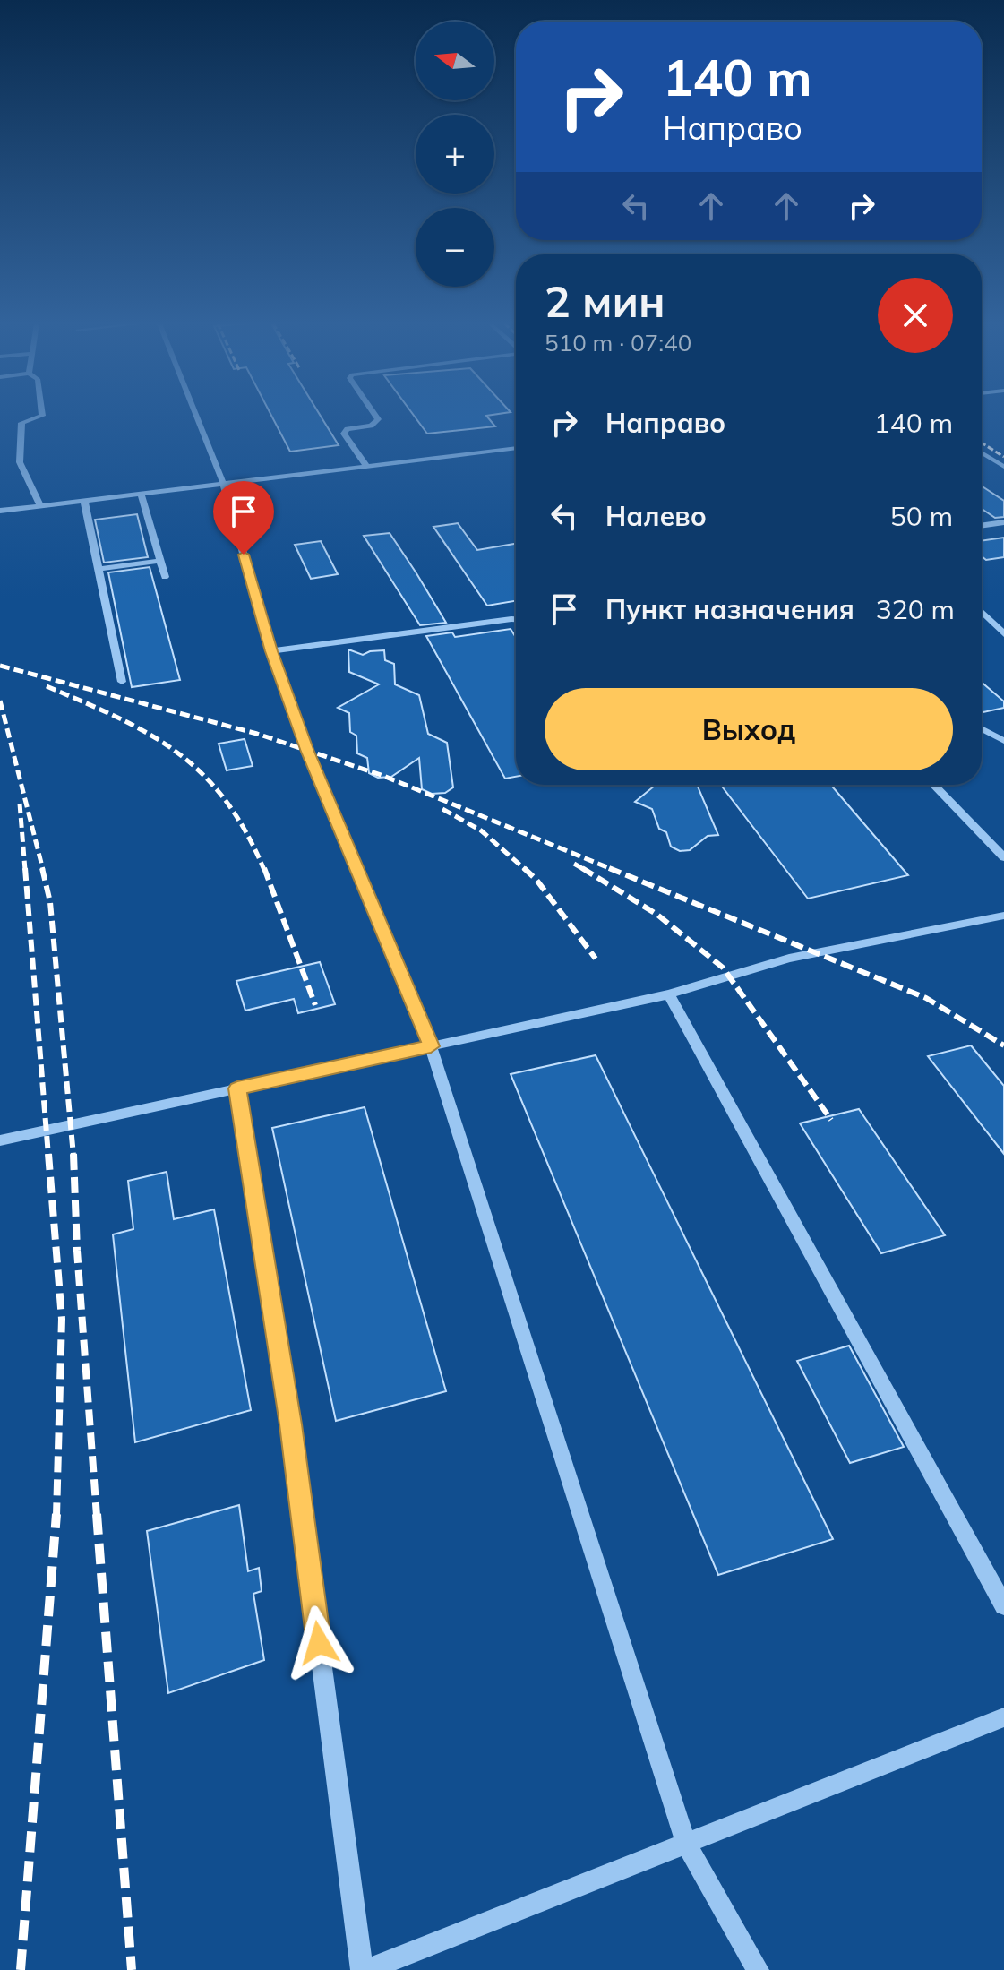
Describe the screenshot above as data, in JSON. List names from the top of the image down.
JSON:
{
  "north": "left",
  "page": {
    "map_buttons": ["+", "−"],
    "turn": ["140 m", "Направо"],
    "heading": ["2 мин", "510 m · 07:40"],
    "list": [
      {
        "name": "Направо",
        "value": "140 m"
      },
      {
        "name": "Налево",
        "value": "50 m"
      },
      {
        "name": "Пункт назначения",
        "value": "320 m"
      }
    ],
    "buttons": "Выход"
  }
}
